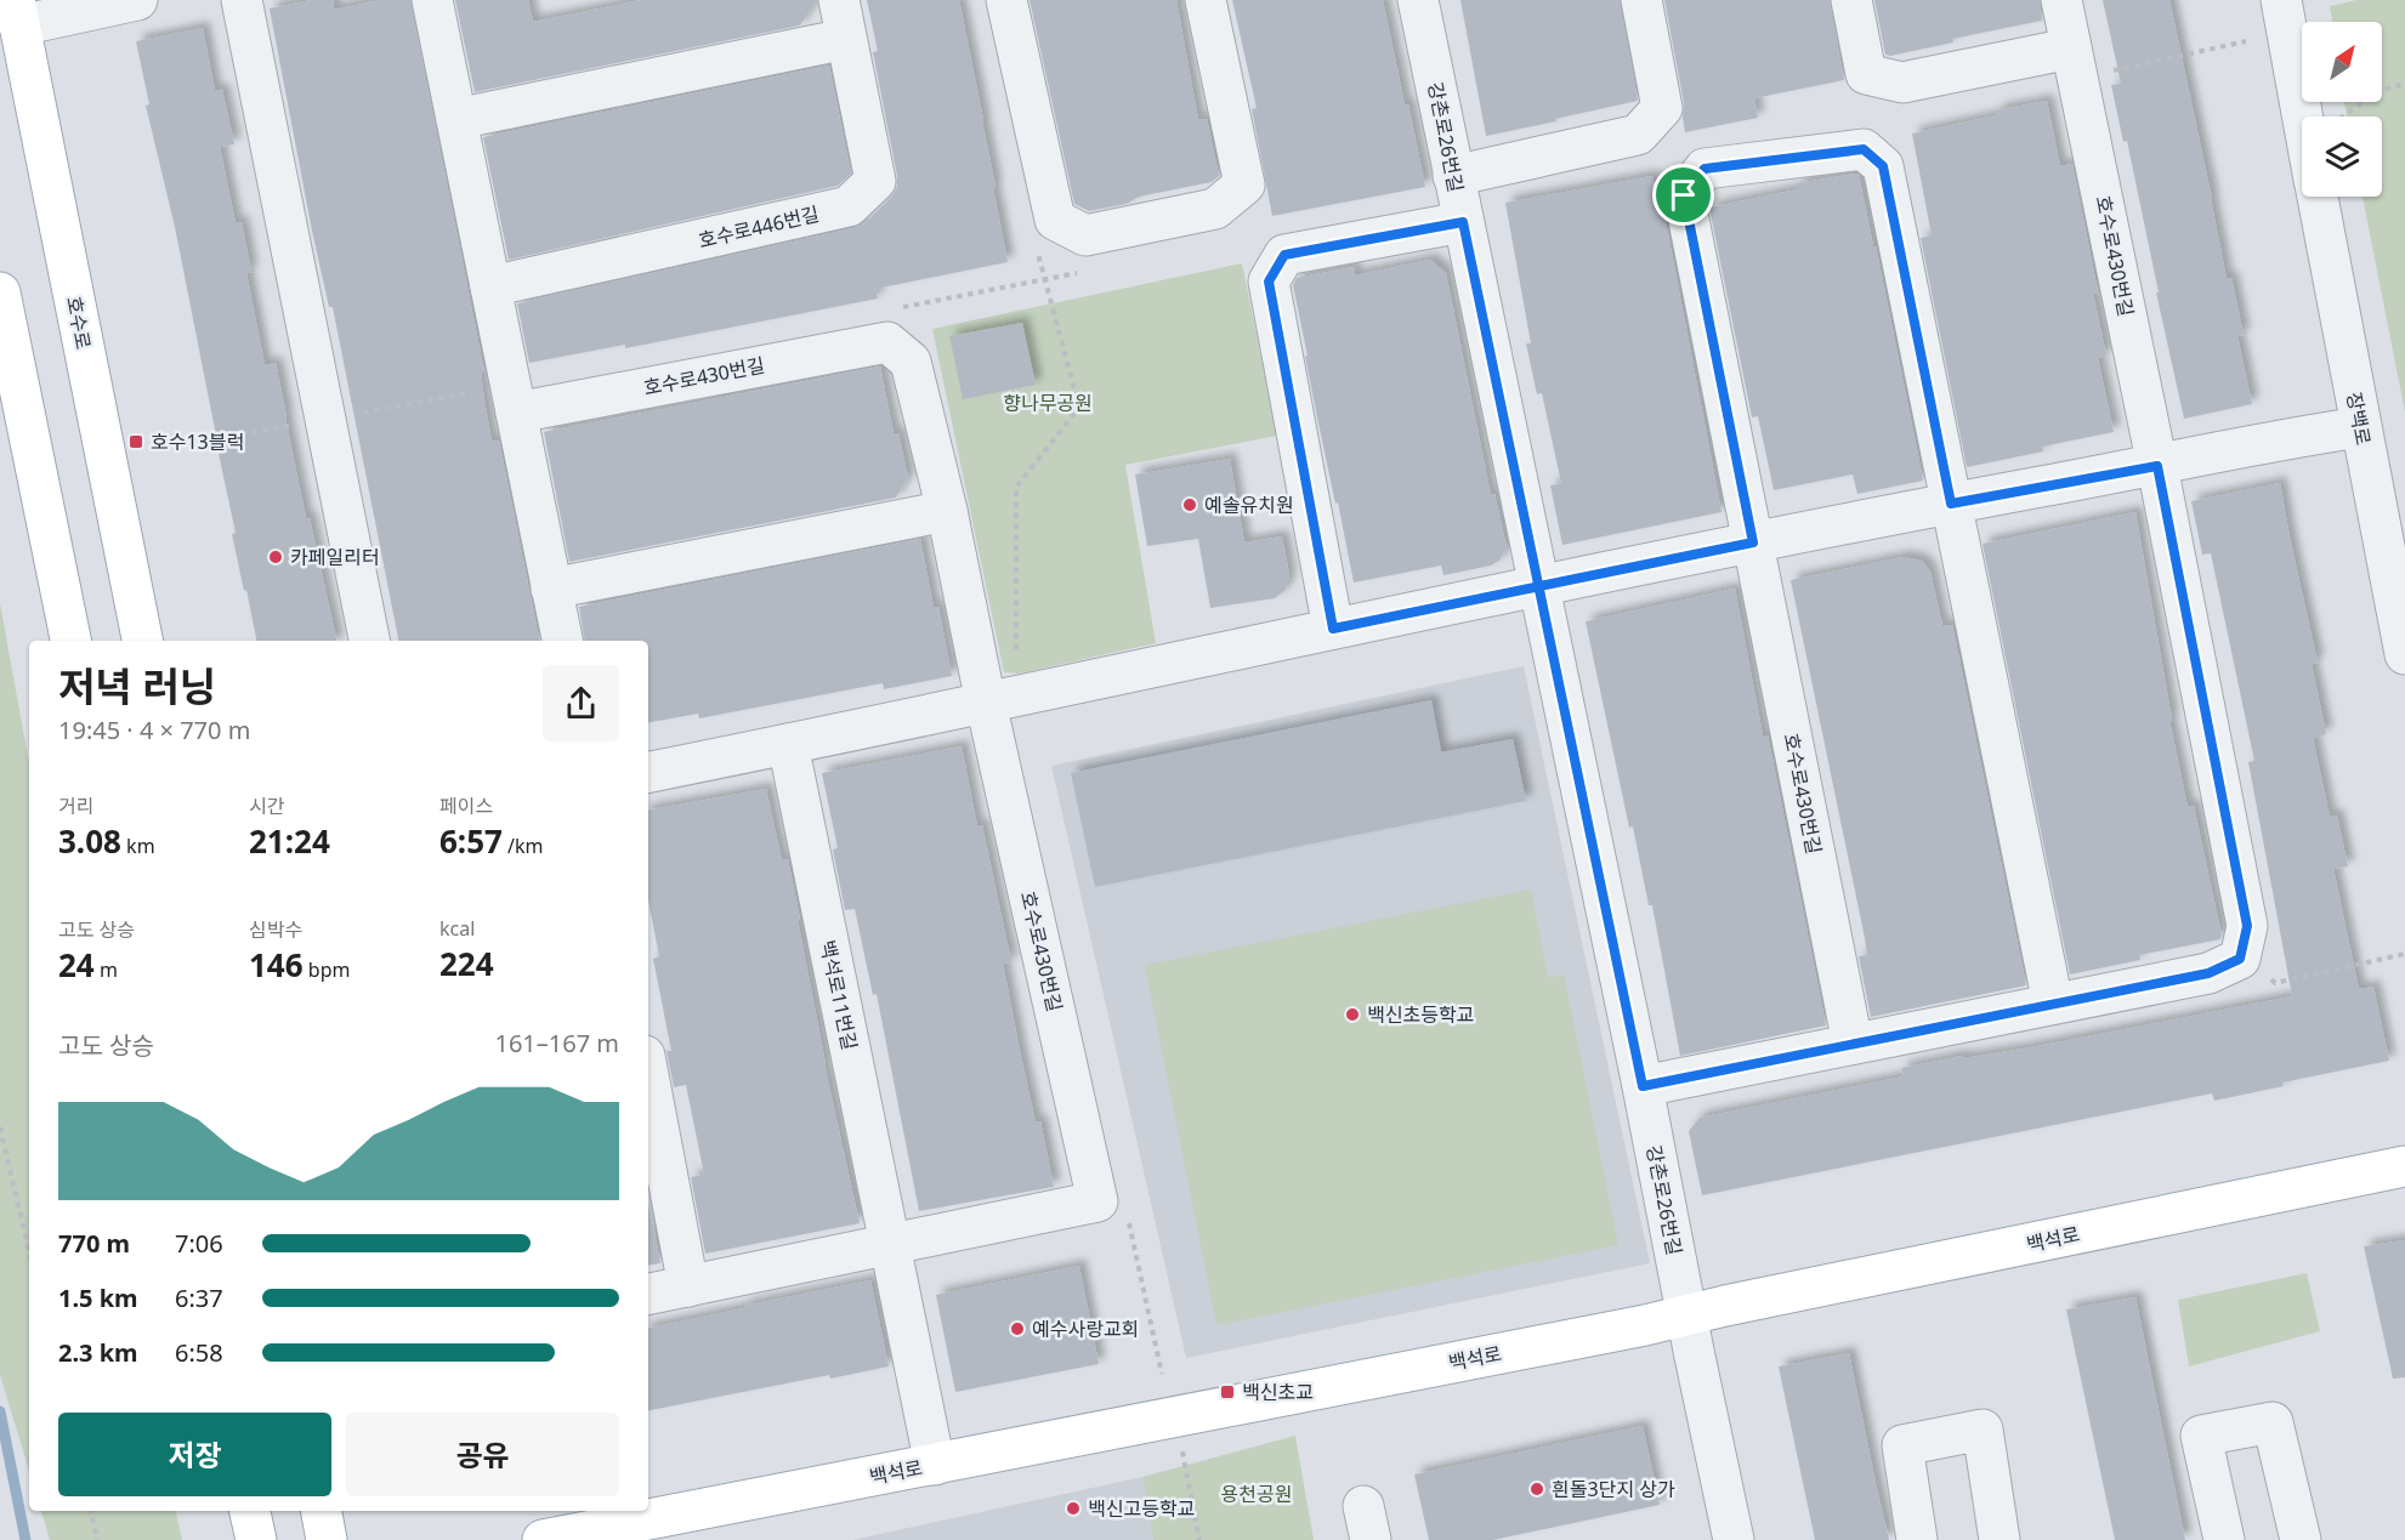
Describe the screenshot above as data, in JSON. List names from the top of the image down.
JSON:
{
  "streets": {
    "main road": ["호수로", "백석로"],
    "street": [
      "강촌로26번길",
      "호수로446번길",
      "호수로430번길",
      "장백로",
      "백석로11번길"
    ]
  },
  "crossings": [
    ["강촌로26번길", "백석로"],
    ["호수로430번길", "백석로11번길"],
    ["백석로11번길", "백석로"]
  ],
  "parks": ["향나무공원", "용천공원"],
  "places": {
    "transit": ["호수13블럭", "백신초교"],
    "other": [
      "예솔유치원",
      "카페일리터",
      "백신초등학교",
      "예수사랑교회",
      "흰돌3단지 상가",
      "백신고등학교"
    ]
  },
  "north": "top right",
  "page": {
    "heading": ["저녁 러닝", "19:45 · 4 × 770 m"],
    "stats": [
      ["거리", "3.08 km"],
      ["시간", "21:24"],
      ["페이스", "6:57 /km"],
      ["고도 상승", "24 m"],
      ["심박수", "146 bpm"],
      ["kcal", "224"]
    ],
    "chart": ["고도 상승", "161–167 m"],
    "list": [
      {
        "name": "770 m",
        "note": "7:06"
      },
      {
        "name": "1.5 km",
        "note": "6:37"
      },
      {
        "name": "2.3 km",
        "note": "6:58"
      }
    ],
    "buttons": ["저장", "공유"]
  }
}
